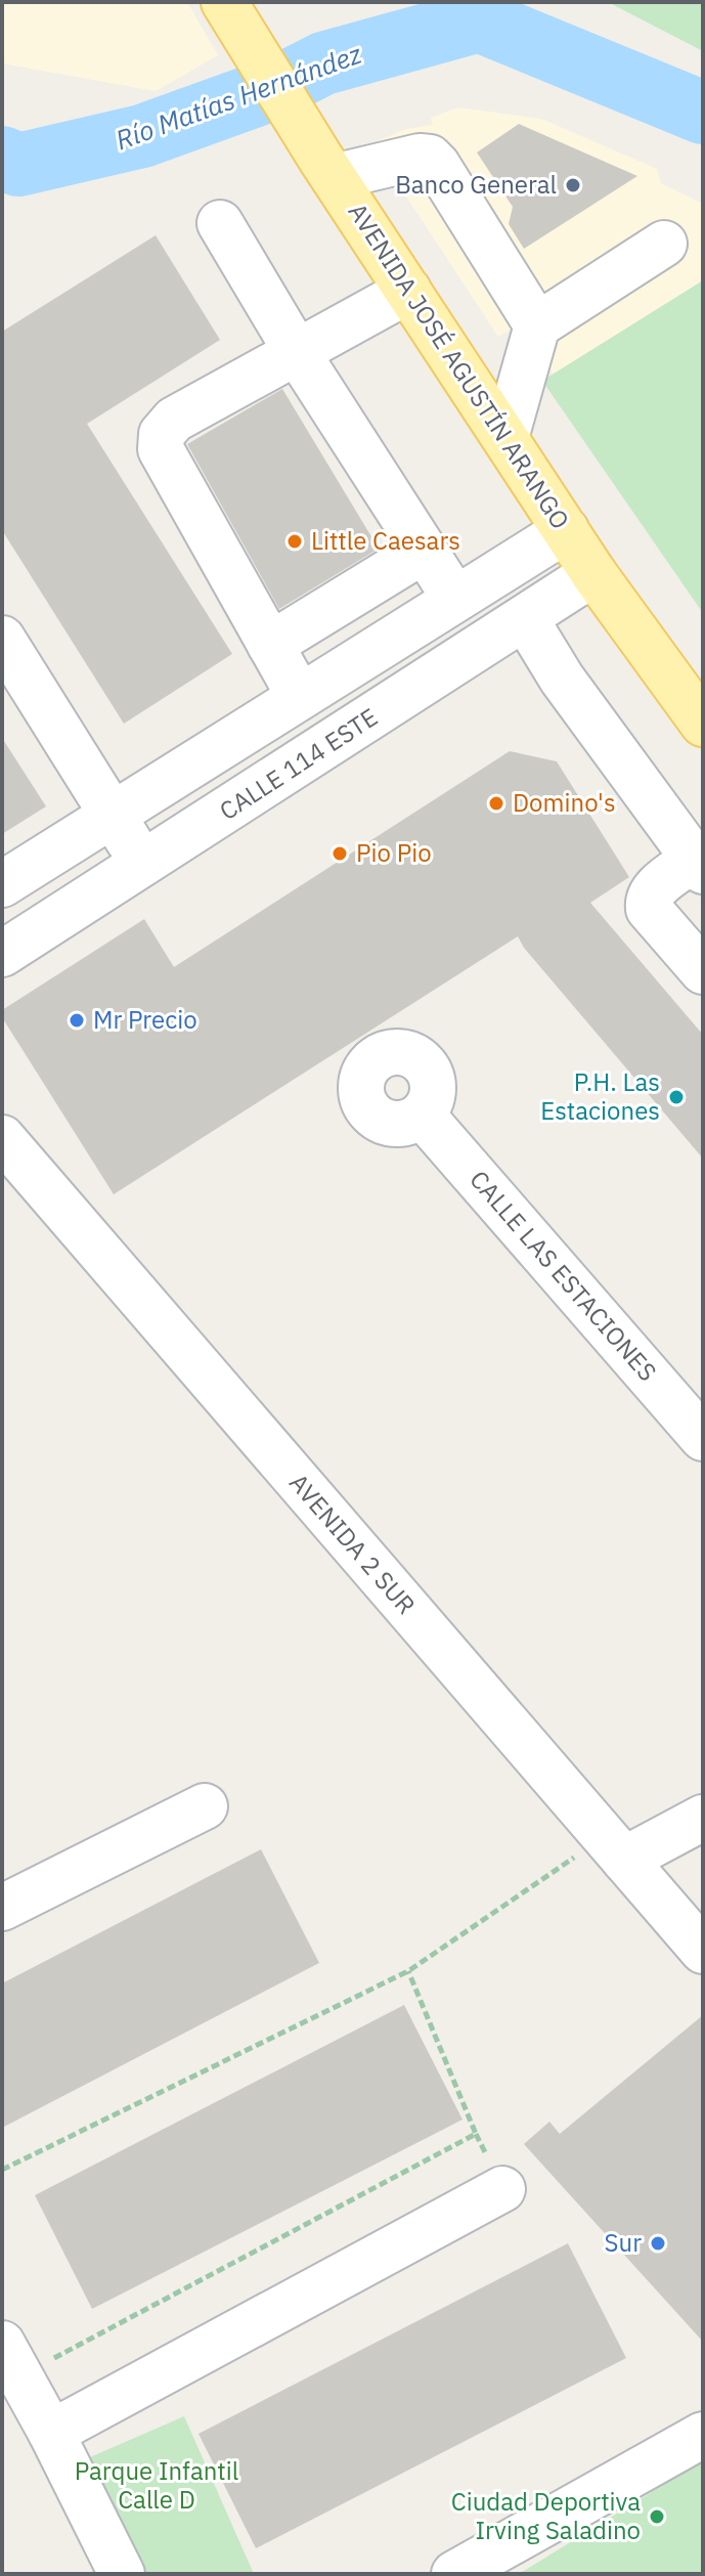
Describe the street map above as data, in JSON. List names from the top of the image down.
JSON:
{
  "streets": {
    "main road": ["AVENIDA JOSÉ AGUSTÍN ARANGO"],
    "street": ["CALLE 114 ESTE", "CALLE LAS ESTACIONES", "AVENIDA 2 SUR"]
  },
  "crossings": [
    ["AVENIDA JOSÉ AGUSTÍN ARANGO", "CALLE 114 ESTE"]
  ],
  "water": ["Río Matías Hernández"],
  "parks": ["Parque Infantil Calle D"],
  "places": [
    "Banco General",
    "Little Caesars",
    "Domino's",
    "Pio Pio",
    "Mr Precio",
    "P.H. Las Estaciones",
    "Sur",
    "Ciudad Deportiva Irving Saladino"
  ]
}
